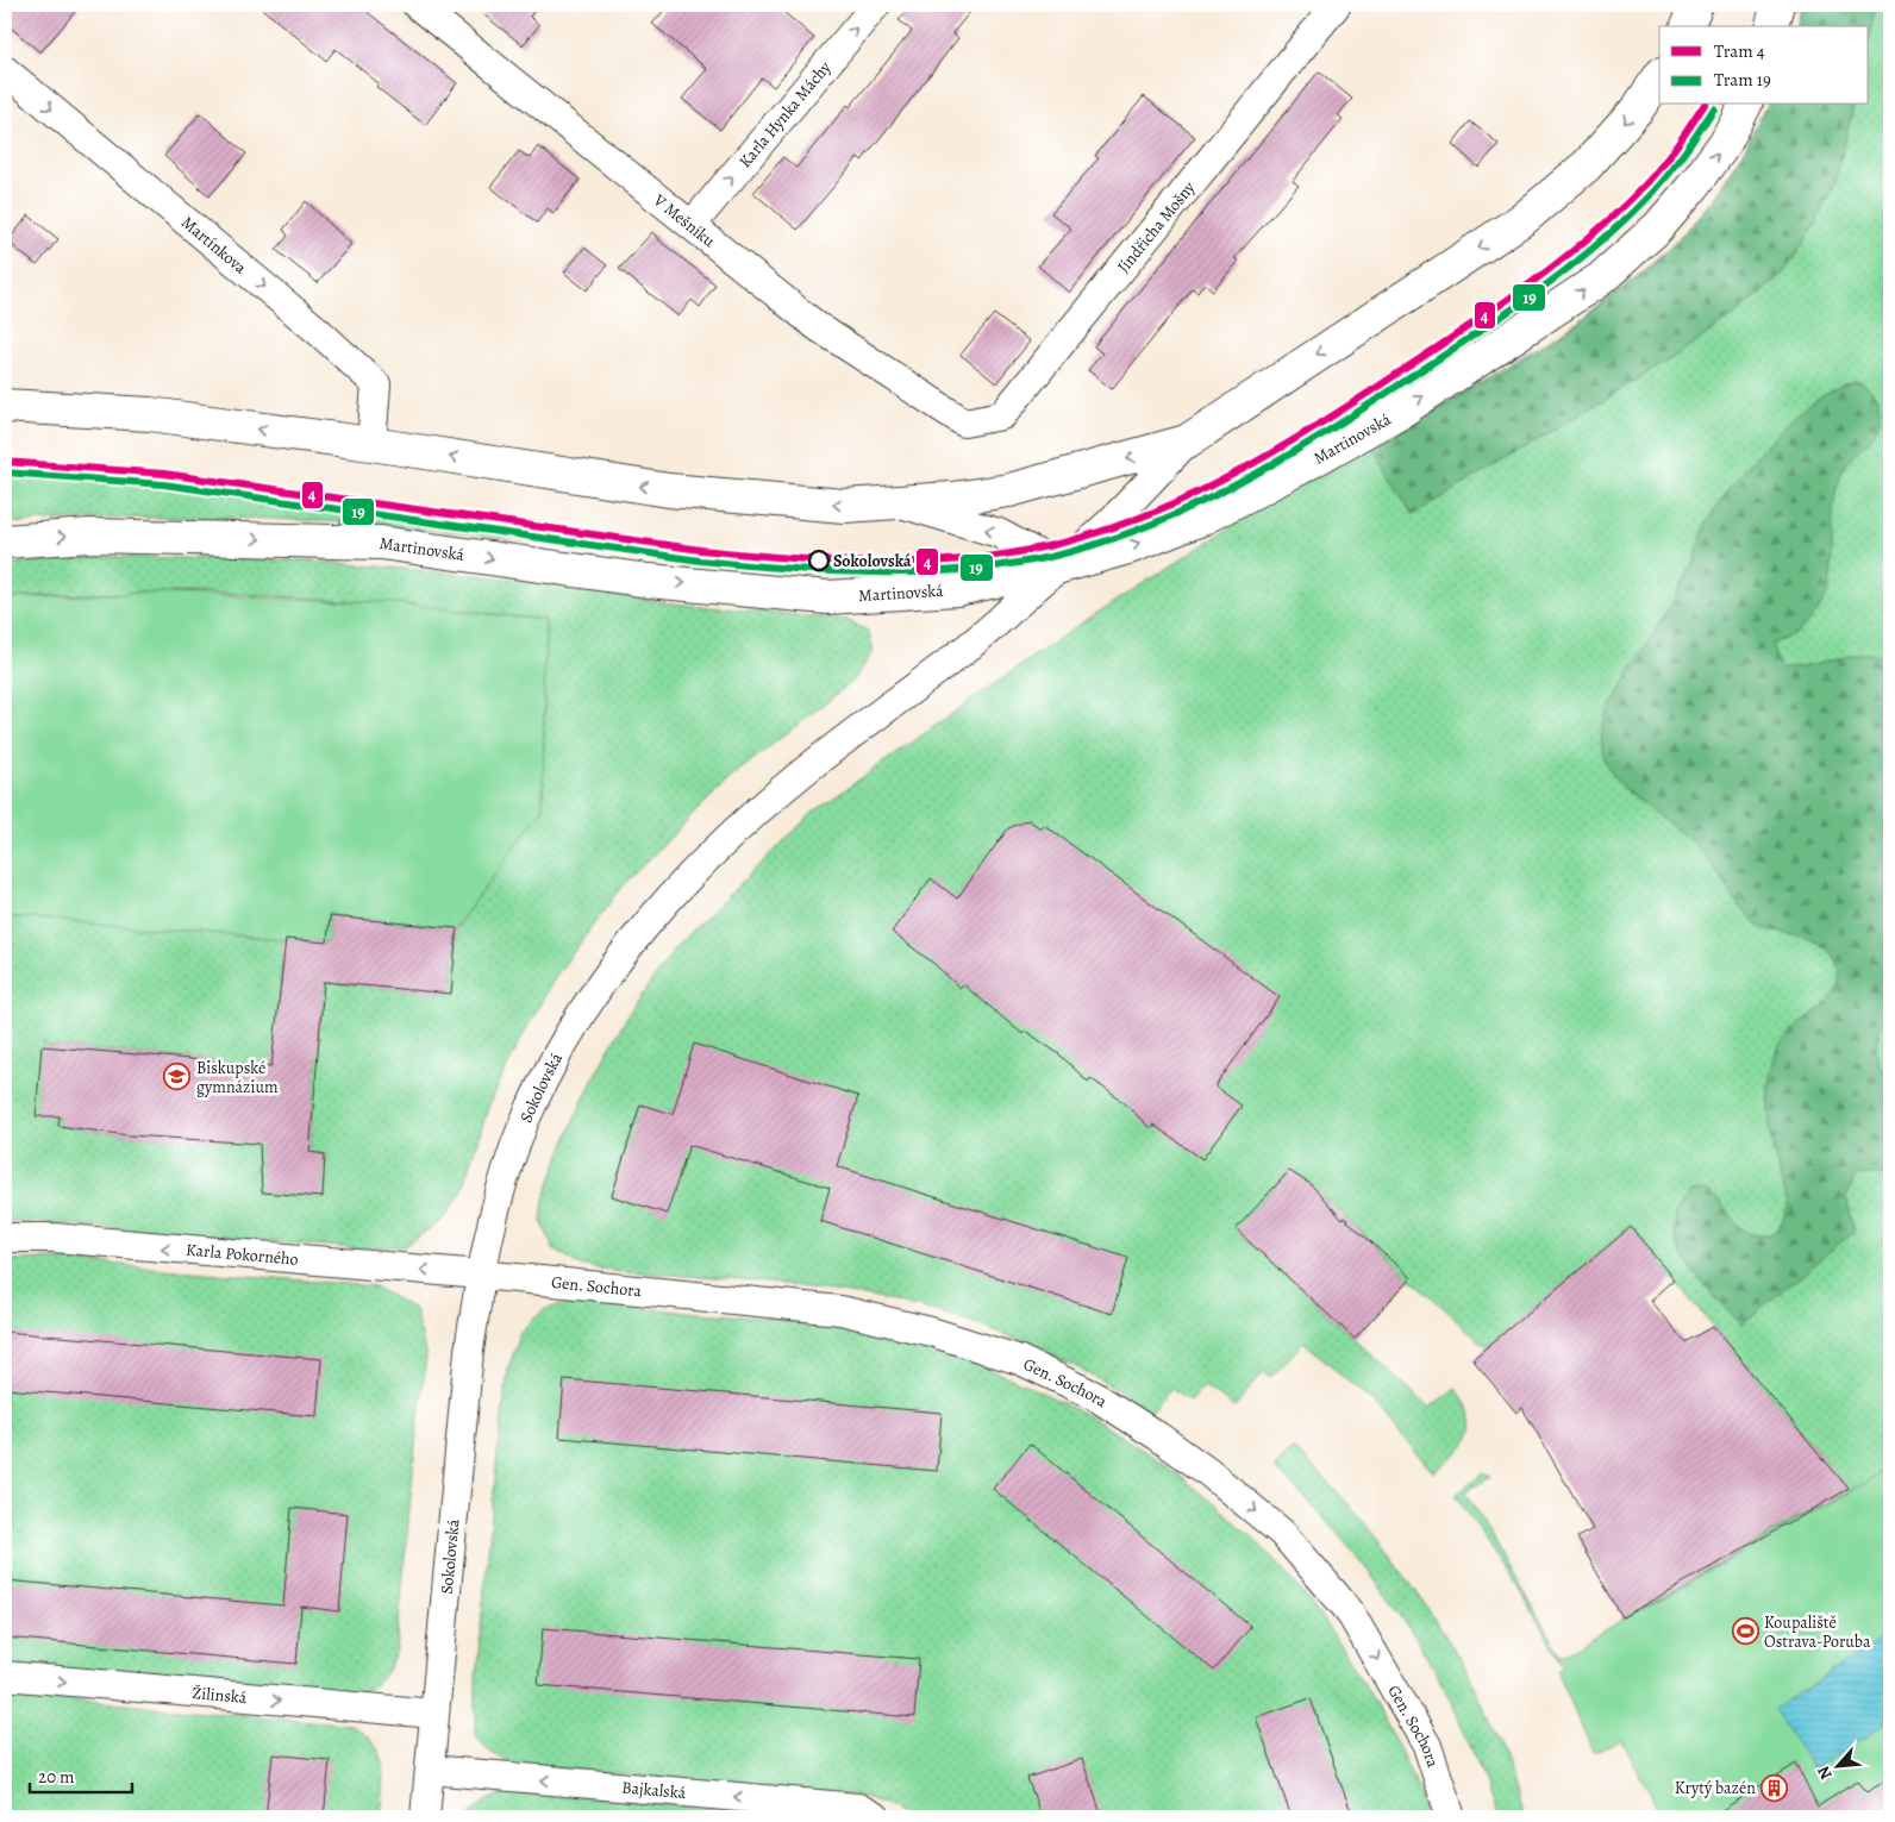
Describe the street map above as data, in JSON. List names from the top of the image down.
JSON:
{
  "streets": {
    "street": [
      "Karla Hynka Máchy",
      "V Mešníku",
      "Jindřicha Mošny",
      "Martínkova",
      "Martinovská",
      "Sokolovská",
      "Karla Pokorného",
      "Gen. Sochora",
      "Žilinská",
      "Bajkalská"
    ]
  },
  "crossings": [
    ["Karla Hynka Máchy", "V Mešníku"],
    ["V Mešníku", "Jindřicha Mošny"],
    ["Martinovská", "Sokolovská"],
    ["Sokolovská", "Karla Pokorného"],
    ["Sokolovská", "Gen. Sochora"],
    ["Sokolovská", "Žilinská"],
    ["Sokolovská", "Bajkalská"],
    ["Karla Pokorného", "Gen. Sochora"]
  ],
  "one_way": [
    "Karla Hynka Máchy",
    "Martínkova",
    "Karla Pokorného",
    "Gen. Sochora",
    "Žilinská",
    "Bajkalská"
  ],
  "places": {
    "other": ["Sokolovská"],
    "school or university": ["Biskupské gymnázium"],
    "sports": ["Koupaliště Ostrava-Poruba"],
    "building": ["Krytý bazén"]
  },
  "lines": ["tram line 4", "tram line 19"],
  "legend": ["Tram 4", "Tram 19"],
  "scale_bar": "20 m",
  "north": "bottom left"
}
